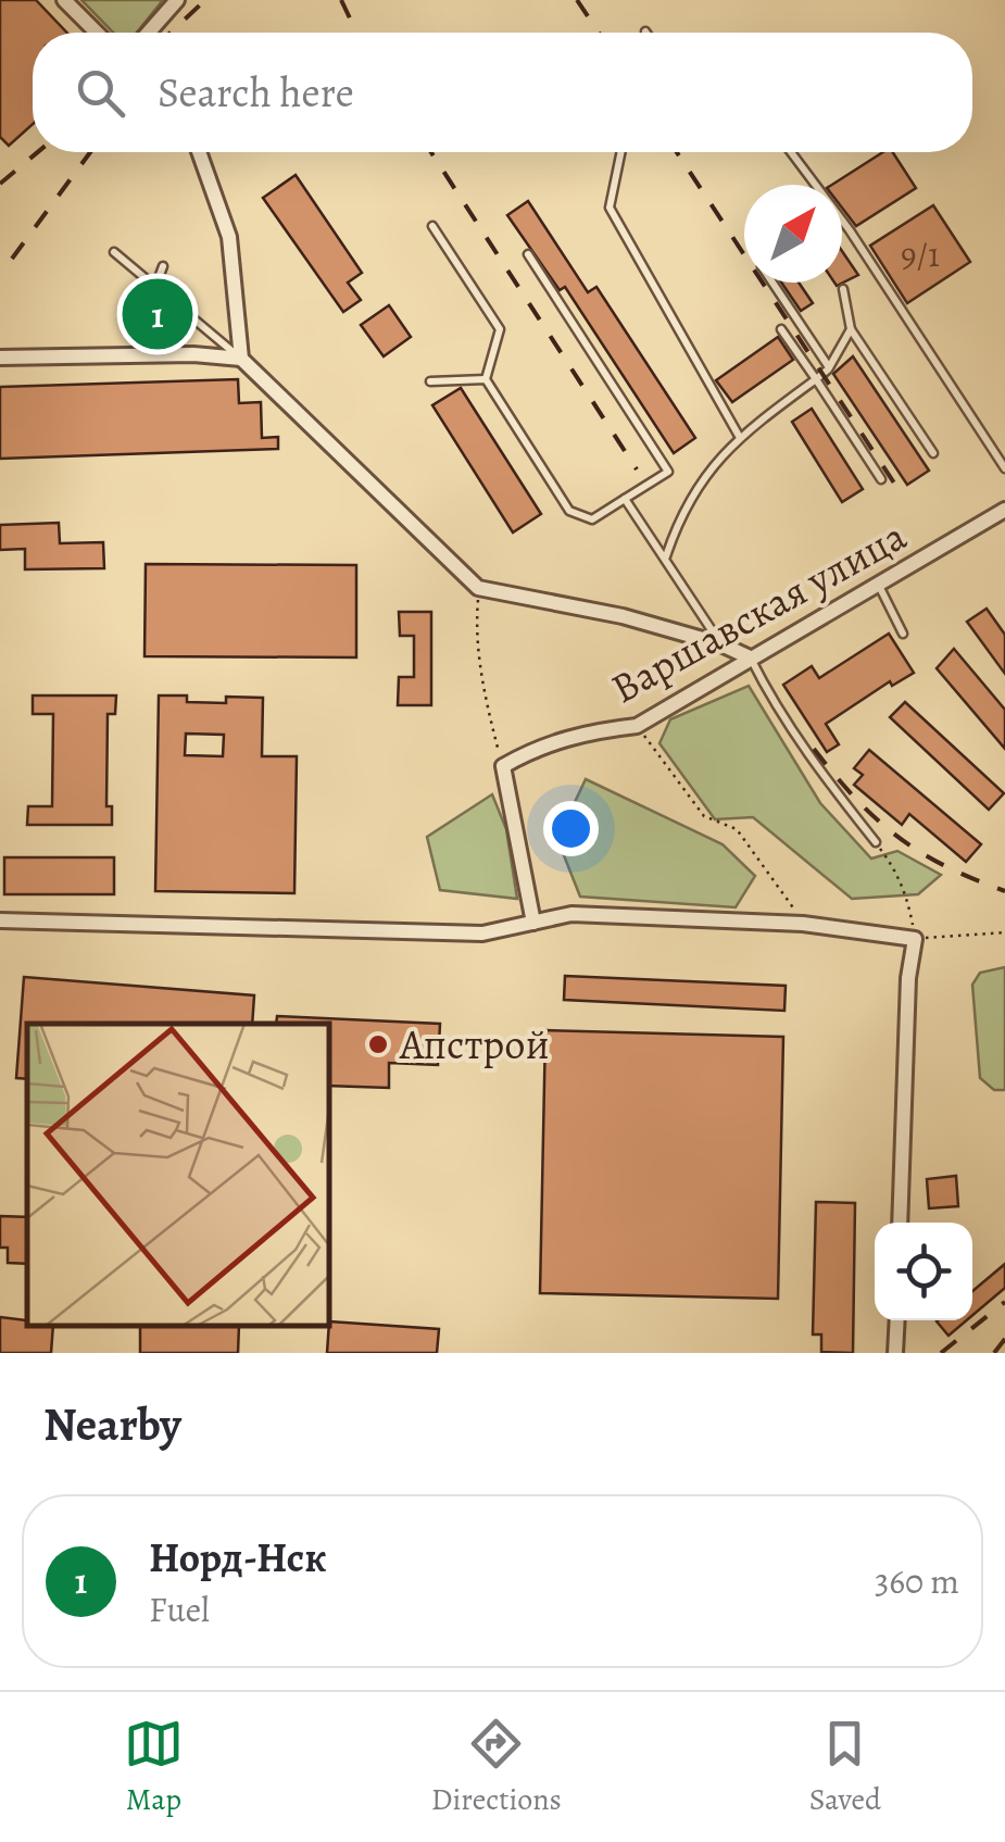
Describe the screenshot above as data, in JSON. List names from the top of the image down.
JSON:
{
  "streets": {
    "street": ["Варшавская улица"]
  },
  "places": ["Апстрой"],
  "house_numbers": ["9/1"],
  "north": "top right",
  "page": {
    "search": "Search here",
    "pins": "1",
    "heading": "Nearby",
    "list": [
      {
        "mark": "1",
        "name": "Норд-Нск",
        "note": "Fuel",
        "value": "360 m"
      }
    ],
    "nav": ["Map", "Directions", "Saved"]
  }
}
